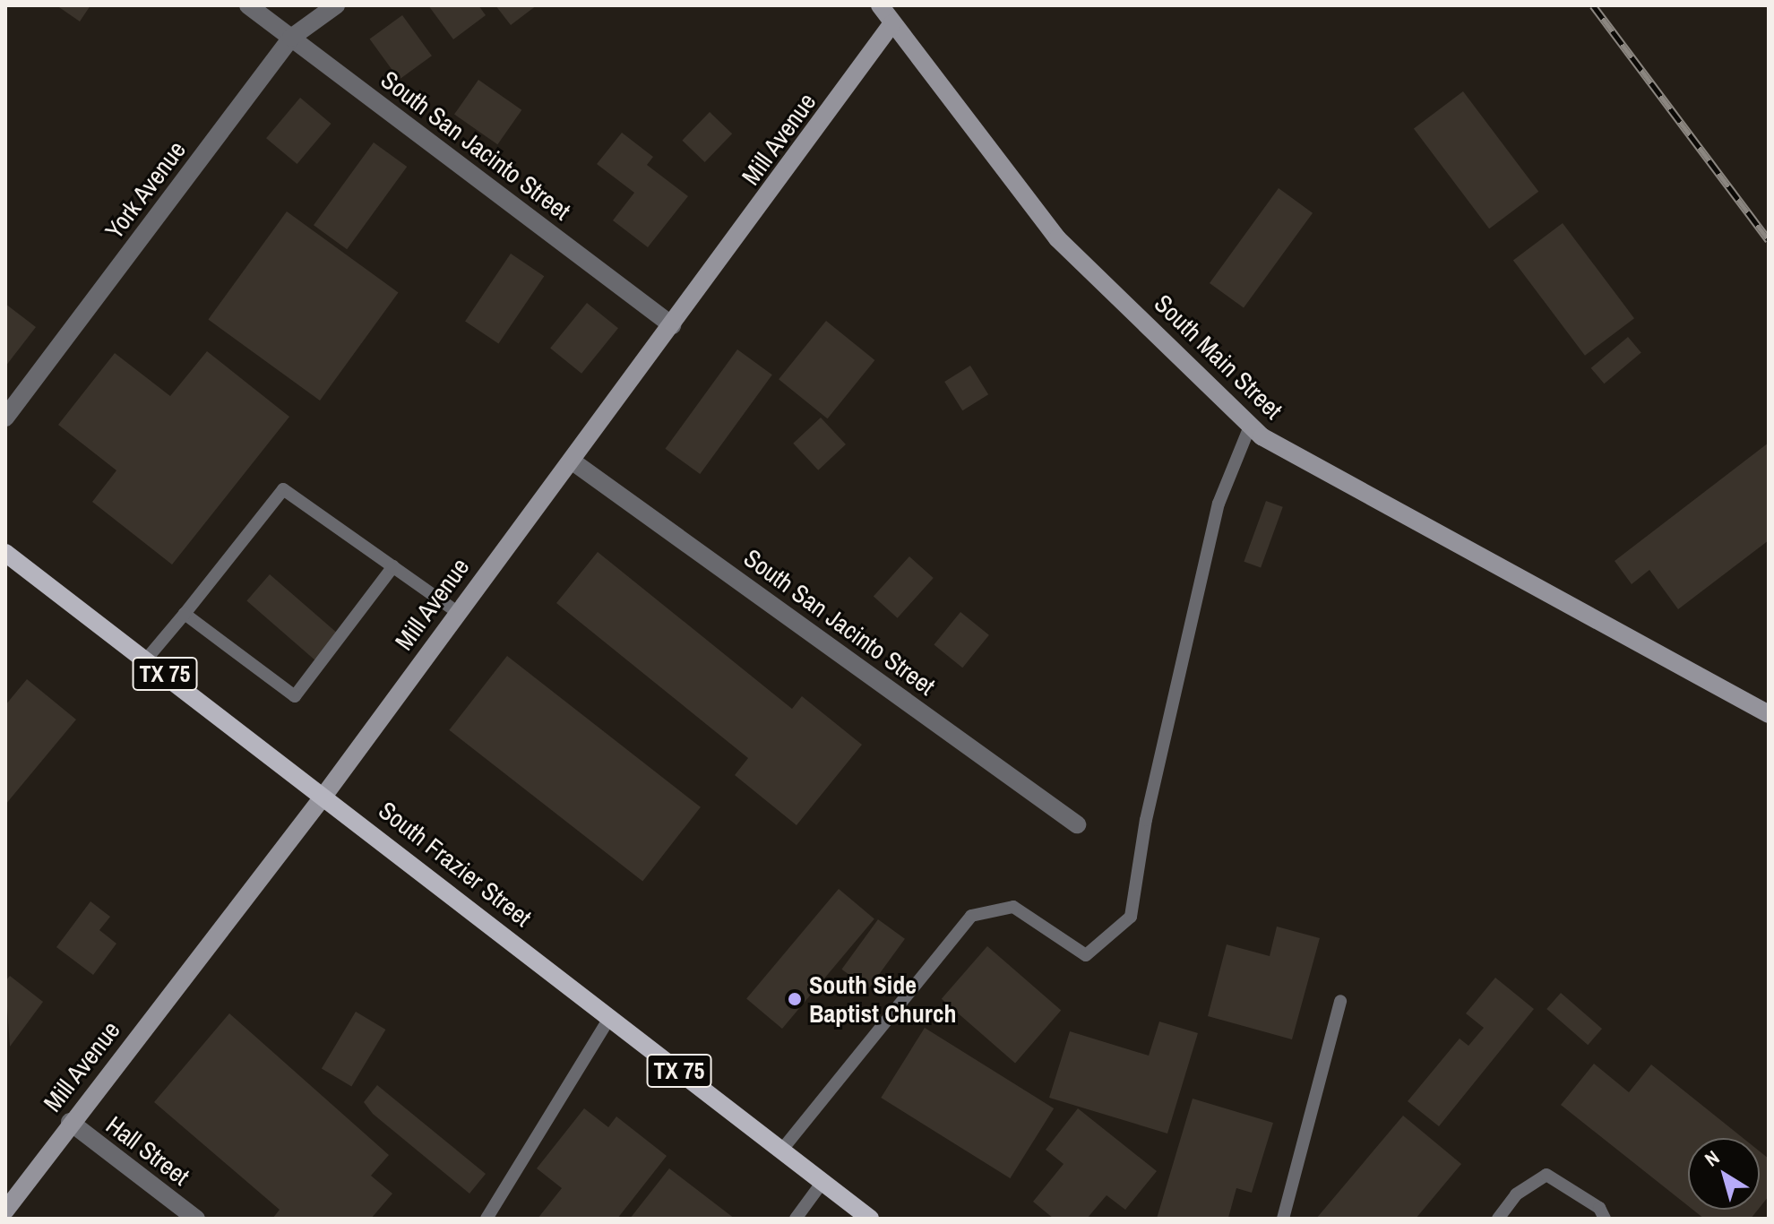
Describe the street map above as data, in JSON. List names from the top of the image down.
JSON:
{
  "streets": {
    "main road": ["TX 75", "South Frazier Street"],
    "street": [
      "Mill Avenue",
      "South San Jacinto Street",
      "York Avenue",
      "South Main Street",
      "Hall Street"
    ]
  },
  "crossings": [
    ["Mill Avenue", "South San Jacinto Street"],
    ["Mill Avenue", "South Main Street"],
    ["Mill Avenue", "South Frazier Street"],
    ["Mill Avenue", "Hall Street"],
    ["South San Jacinto Street", "York Avenue"]
  ],
  "places": ["South Side Baptist Church"],
  "north": "top left"
}
